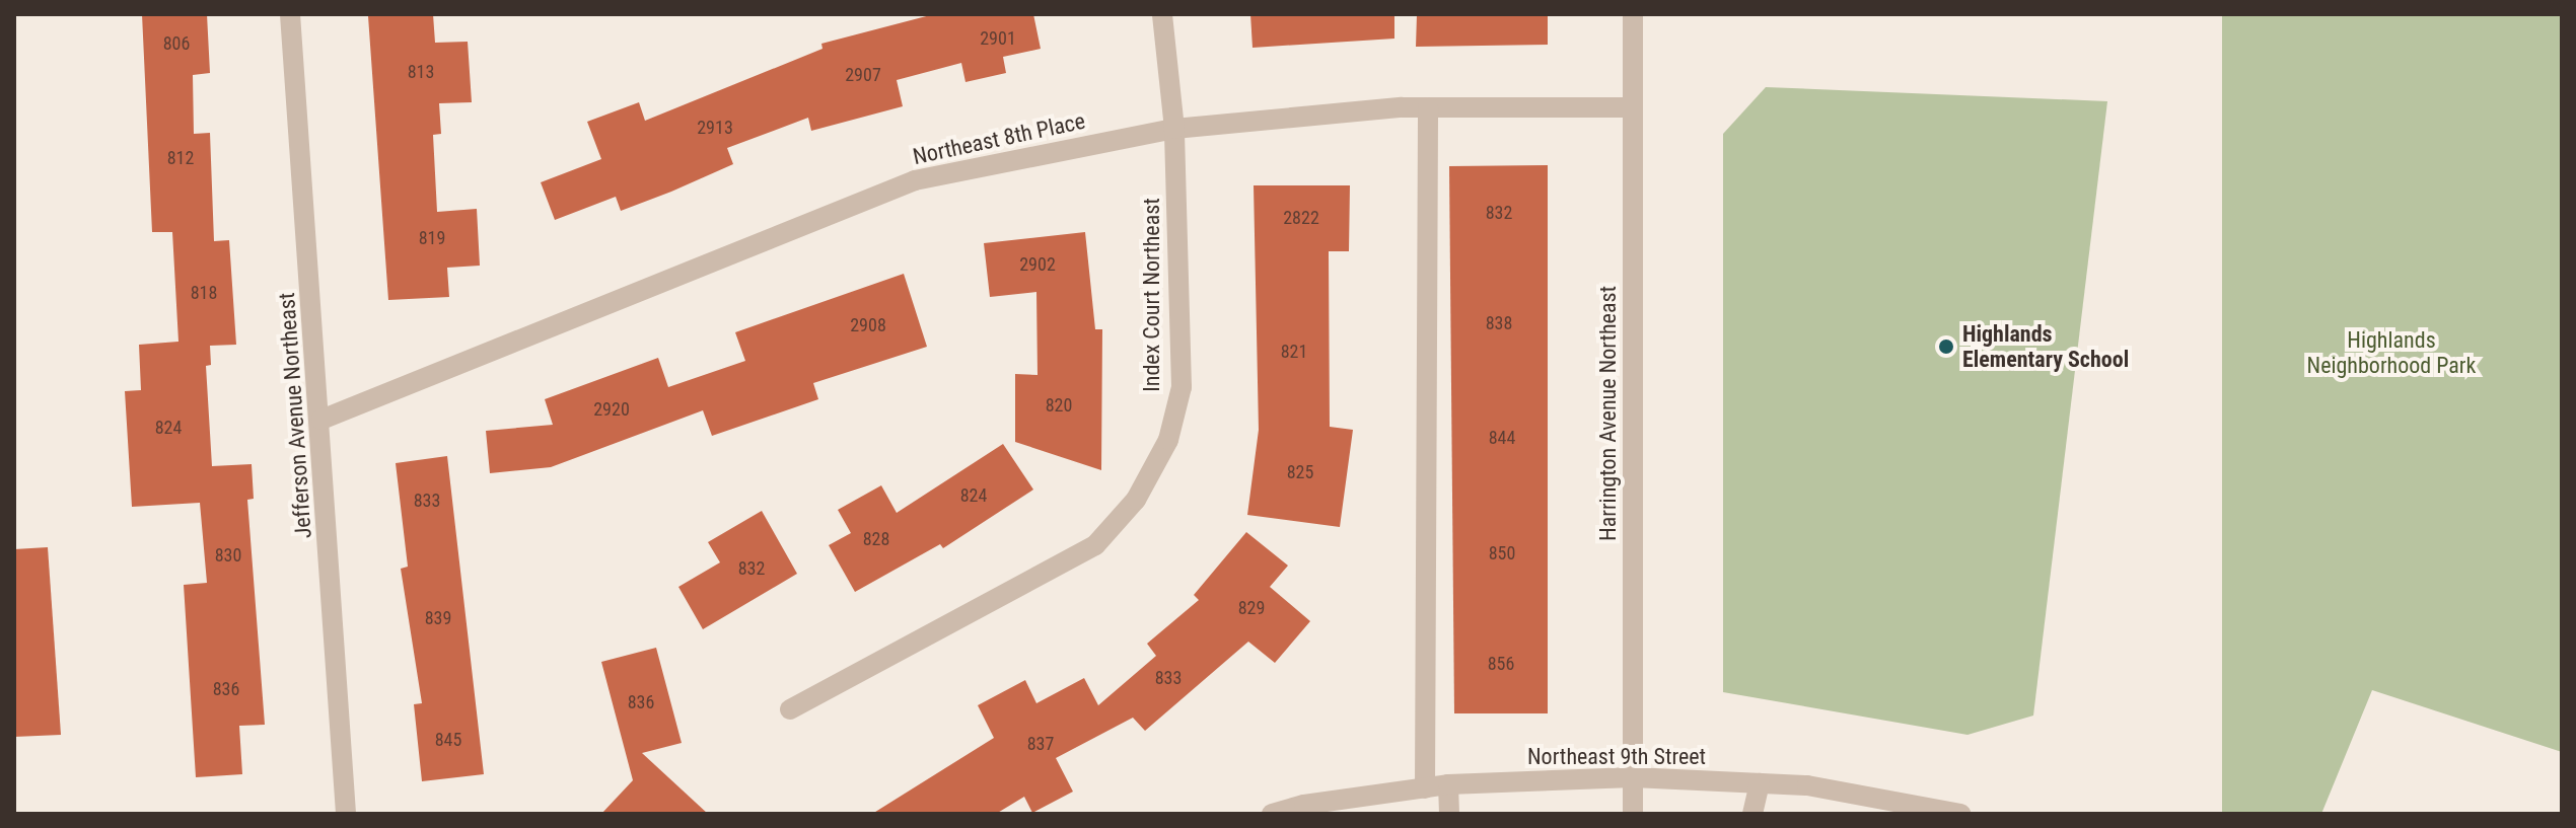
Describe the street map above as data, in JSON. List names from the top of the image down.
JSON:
{
  "streets": {
    "street": [
      "Northeast 8th Place",
      "Index Court Northeast",
      "Harrington Avenue Northeast",
      "Jefferson Avenue Northeast",
      "Northeast 9th Street"
    ]
  },
  "crossings": [
    ["Northeast 8th Place", "Index Court Northeast"],
    ["Northeast 8th Place", "Harrington Avenue Northeast"],
    ["Northeast 8th Place", "Jefferson Avenue Northeast"],
    ["Harrington Avenue Northeast", "Northeast 9th Street"]
  ],
  "parks": ["Highlands Neighborhood Park"],
  "places": ["Highlands Elementary School"],
  "house_numbers": [
    "2901",
    "806",
    "813",
    "2907",
    "2913",
    "812",
    "832",
    "2822",
    "819",
    "2902",
    "818",
    "838",
    "2908",
    "821",
    "820",
    "2920",
    "824",
    "844",
    "825",
    "824",
    "833",
    "828",
    "850",
    "830",
    "832",
    "829",
    "839",
    "856",
    "833",
    "836",
    "836",
    "845",
    "837"
  ]
}
